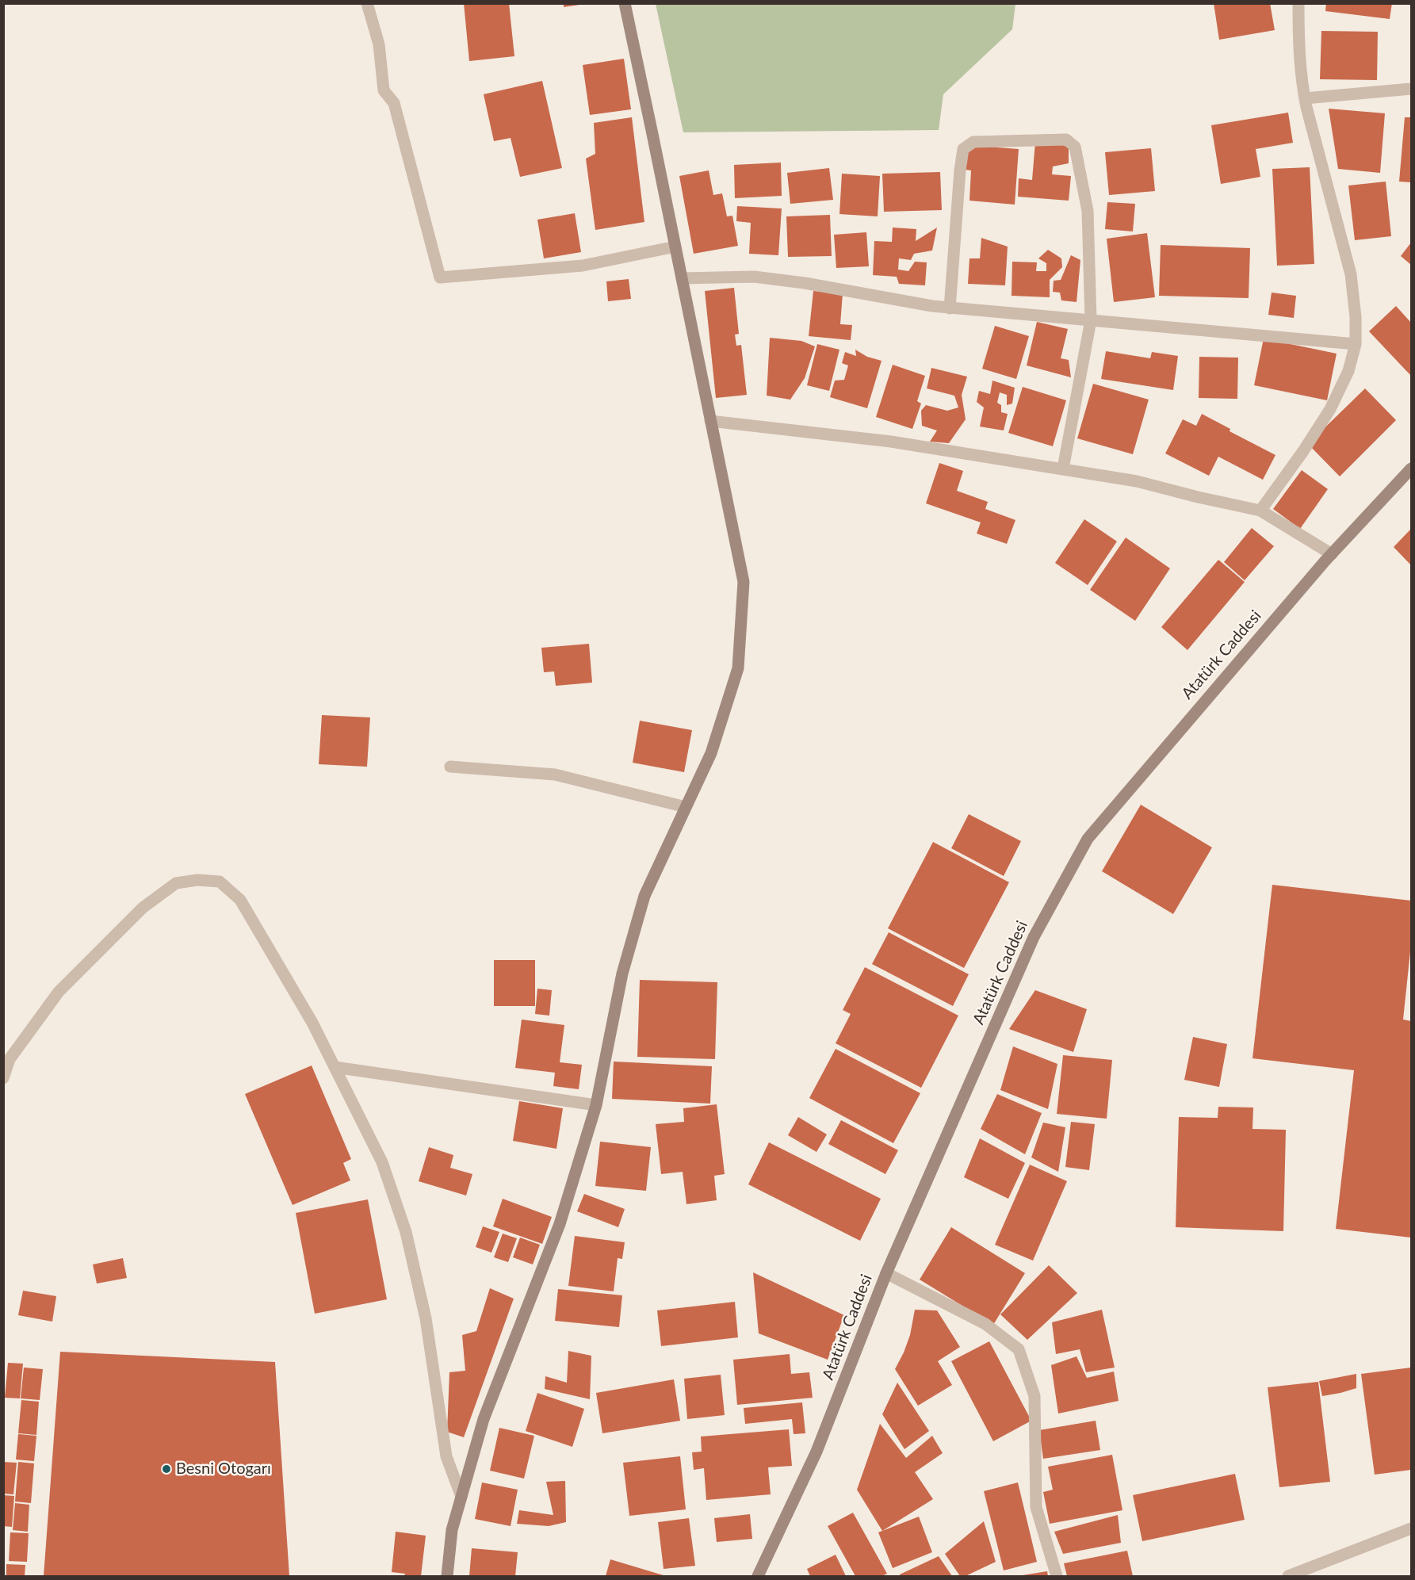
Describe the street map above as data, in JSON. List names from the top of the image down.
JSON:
{
  "streets": {
    "street": ["Atatürk Caddesi"]
  },
  "places": ["Besni Otogarı"]
}
